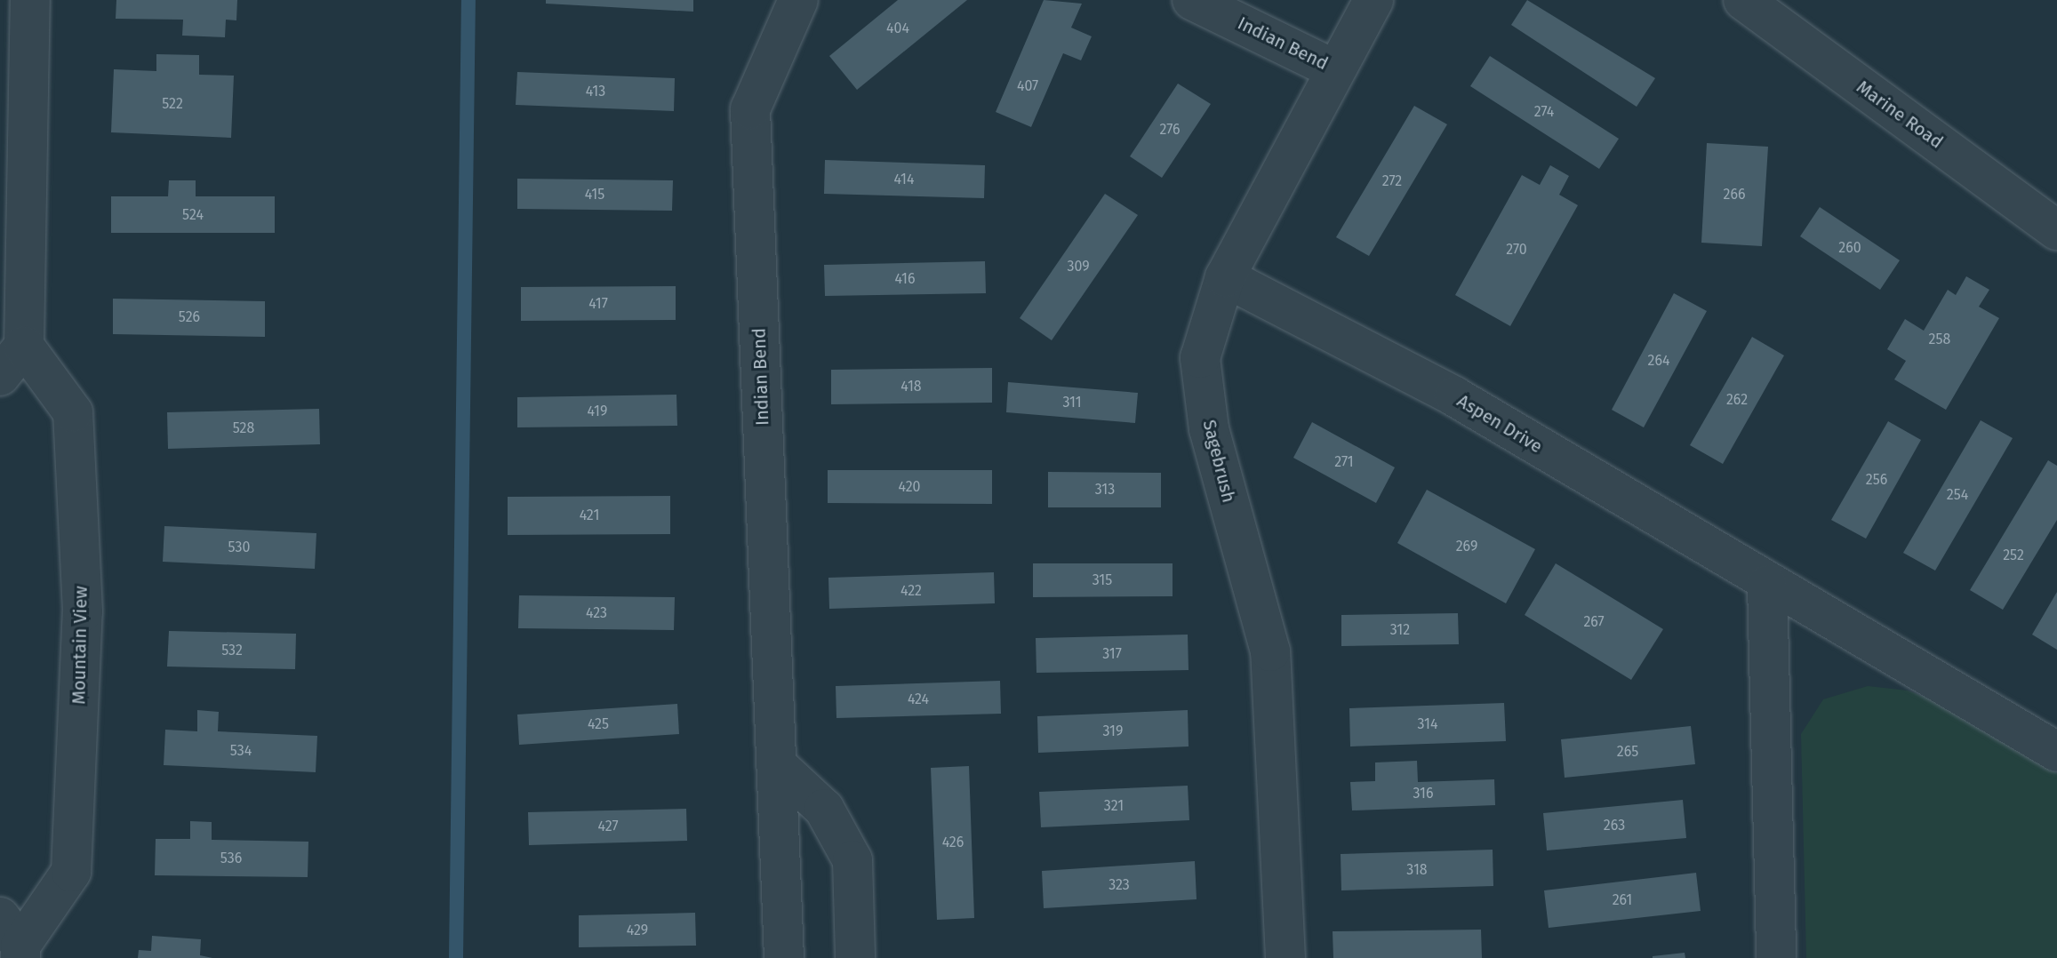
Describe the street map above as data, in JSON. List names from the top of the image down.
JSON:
{
  "streets": {
    "street": [
      "Indian Bend",
      "Marine Road",
      "Aspen Drive",
      "Sagebrush",
      "Mountain View"
    ]
  },
  "crossings": [
    ["Indian Bend", "Sagebrush"],
    ["Aspen Drive", "Sagebrush"]
  ],
  "house_numbers": [
    "404",
    "407",
    "413",
    "522",
    "274",
    "276",
    "414",
    "272",
    "415",
    "266",
    "524",
    "260",
    "270",
    "309",
    "416",
    "417",
    "526",
    "258",
    "264",
    "418",
    "262",
    "311",
    "419",
    "528",
    "271",
    "256",
    "420",
    "313",
    "254",
    "421",
    "269",
    "530",
    "252",
    "315",
    "422",
    "423",
    "267",
    "312",
    "532",
    "317",
    "424",
    "425",
    "314",
    "319",
    "534",
    "265",
    "316",
    "321",
    "263",
    "427",
    "426",
    "536",
    "318",
    "323",
    "261",
    "429"
  ]
}
